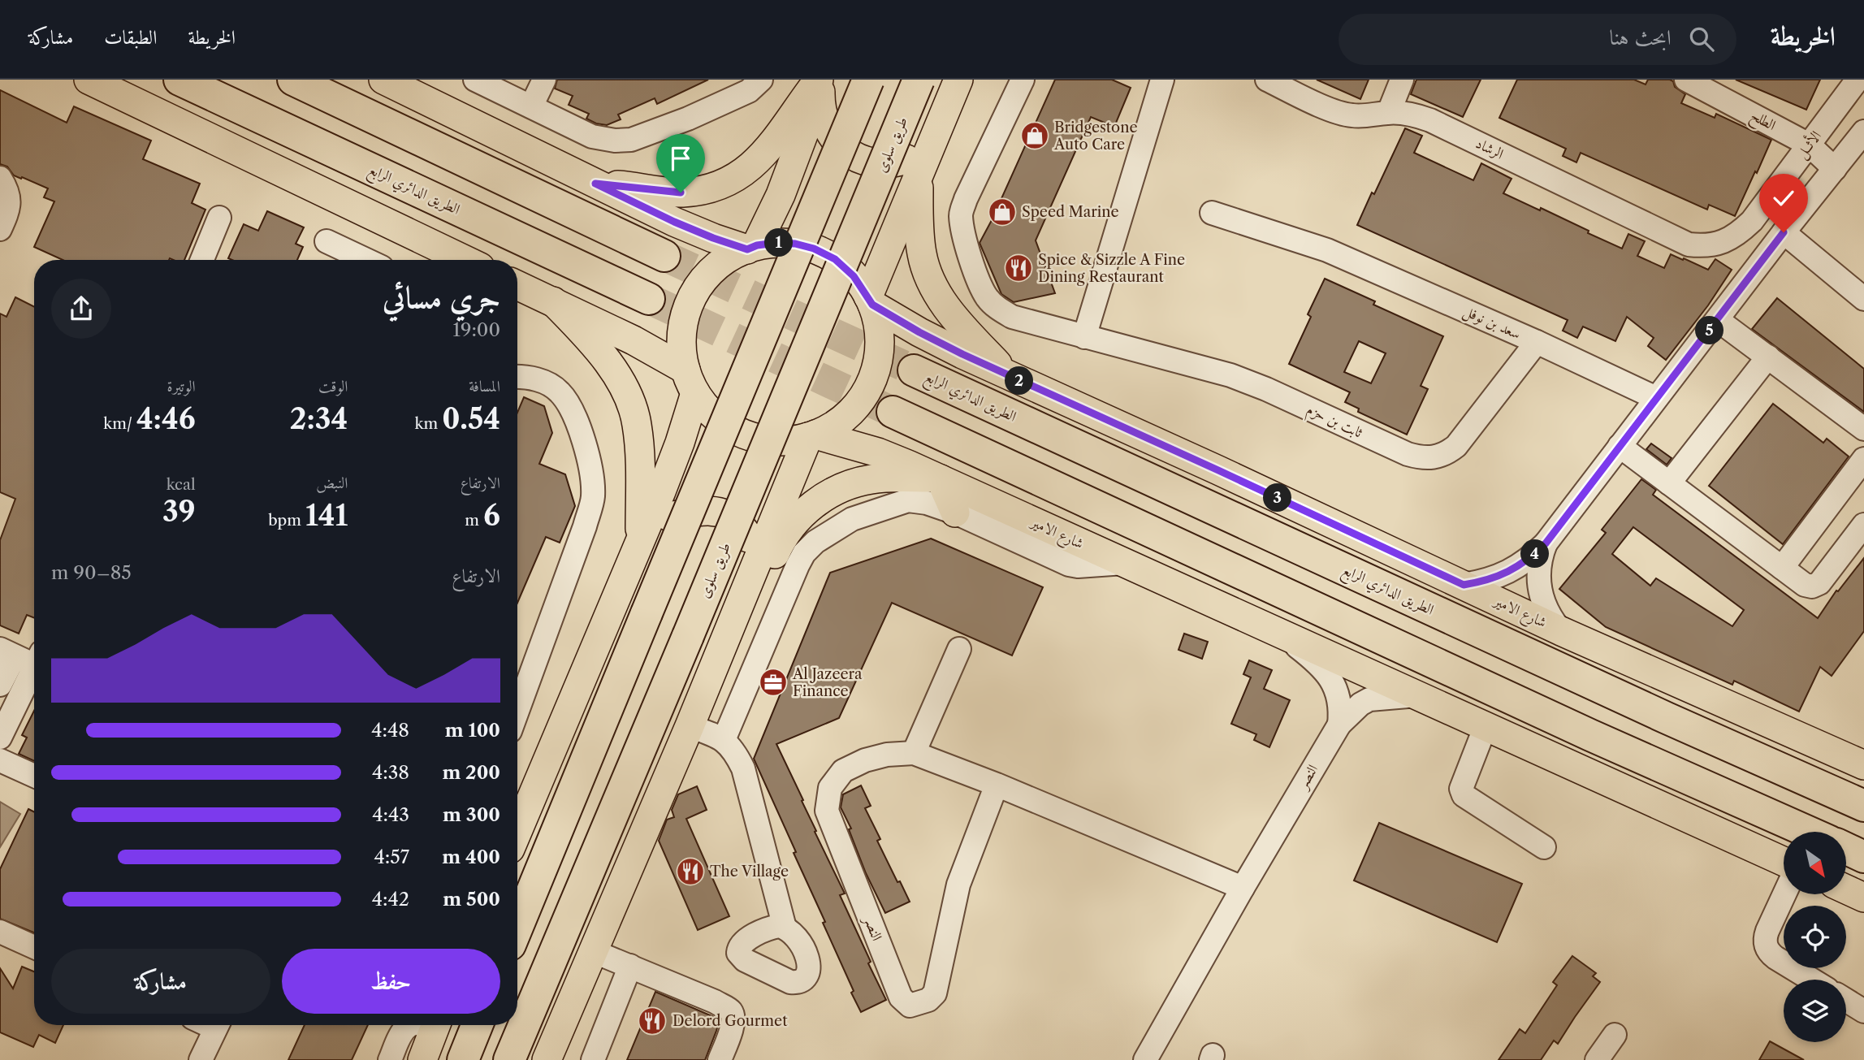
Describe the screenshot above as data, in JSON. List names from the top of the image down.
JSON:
{
  "streets": {
    "highway": ["طريق سلوى", "الطريق الدائري الرابع"],
    "main road": ["شارع الامير"],
    "street": [
      "الطلح",
      "الأثــل",
      "الرشاد",
      "سعد بن نوفل",
      "ثابت بن حزم",
      "النصر"
    ]
  },
  "crossings": [
    ["الطلح", "الأثــل"],
    ["الأثــل", "الرشاد"],
    ["سعد بن نوفل", "ثابت بن حزم"],
    ["شارع الامير", "النصر"]
  ],
  "places": {
    "shop": ["Bridgestone Auto Care", "Speed Marine"],
    "restaurant": ["Spice & Sizzle A Fine Dining Restaurant", "The Village", "Delord Gourmet"],
    "office": ["Al Jazeera Finance"]
  },
  "north": "bottom right",
  "page": {
    "header": "الخريطة",
    "search": "ابحث هنا",
    "nav": ["الخريطة", "الطبقات", "مشاركة"],
    "pins": [
      "1",
      "5",
      "2",
      "3",
      "4"
    ],
    "heading": ["جري مسائي", "19:00"],
    "stats": [
      ["المسافة", "0.54 km"],
      ["الوقت", "2:34"],
      ["الوتيرة", "4:46 /km"],
      ["الارتفاع", "6 m"],
      ["النبض", "141 bpm"],
      ["kcal", "39"]
    ],
    "chart": ["الارتفاع", "85–90 m"],
    "list": [
      {
        "name": "100 m",
        "note": "4:48"
      },
      {
        "name": "200 m",
        "note": "4:38"
      },
      {
        "name": "300 m",
        "note": "4:43"
      },
      {
        "name": "400 m",
        "note": "4:57"
      },
      {
        "name": "500 m",
        "note": "4:42"
      }
    ],
    "buttons": ["حفظ", "مشاركة"]
  }
}
